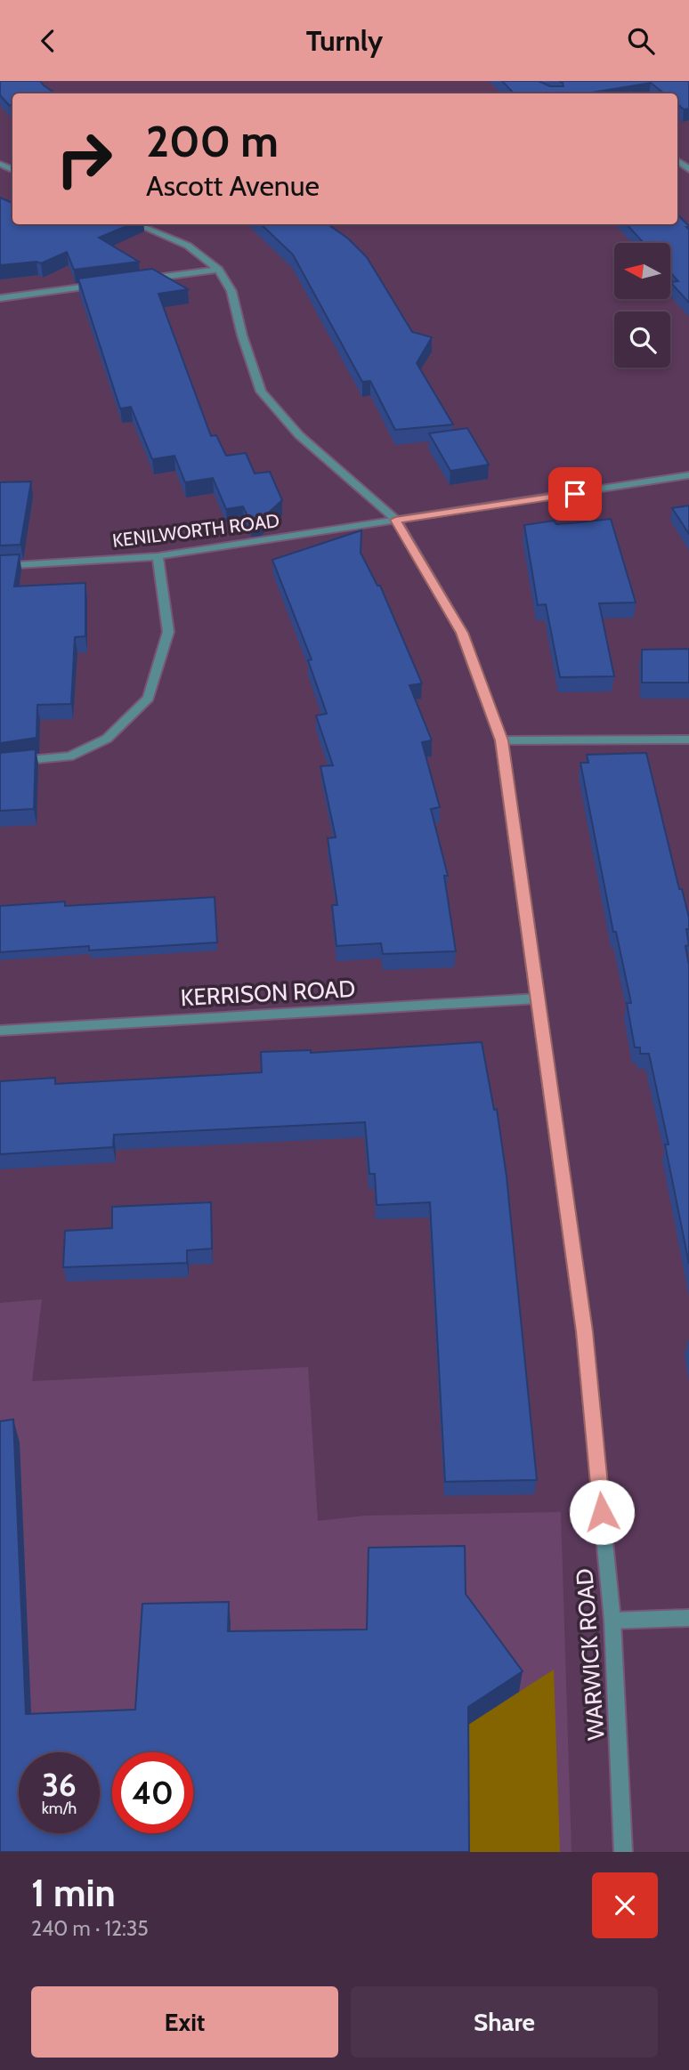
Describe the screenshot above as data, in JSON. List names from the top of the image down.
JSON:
{
  "streets": {
    "street": ["KENILWORTH ROAD", "KERRISON ROAD", "WARWICK ROAD"]
  },
  "crossings": [
    ["KENILWORTH ROAD", "WARWICK ROAD"],
    ["KERRISON ROAD", "WARWICK ROAD"]
  ],
  "north": "left",
  "page": {
    "header": "Turnly",
    "turn": ["200 m", "Ascott Avenue"],
    "speed": "36 km/h",
    "limit": "40",
    "heading": ["1 min", "240 m · 12:35"],
    "buttons": ["Exit", "Share"]
  }
}
